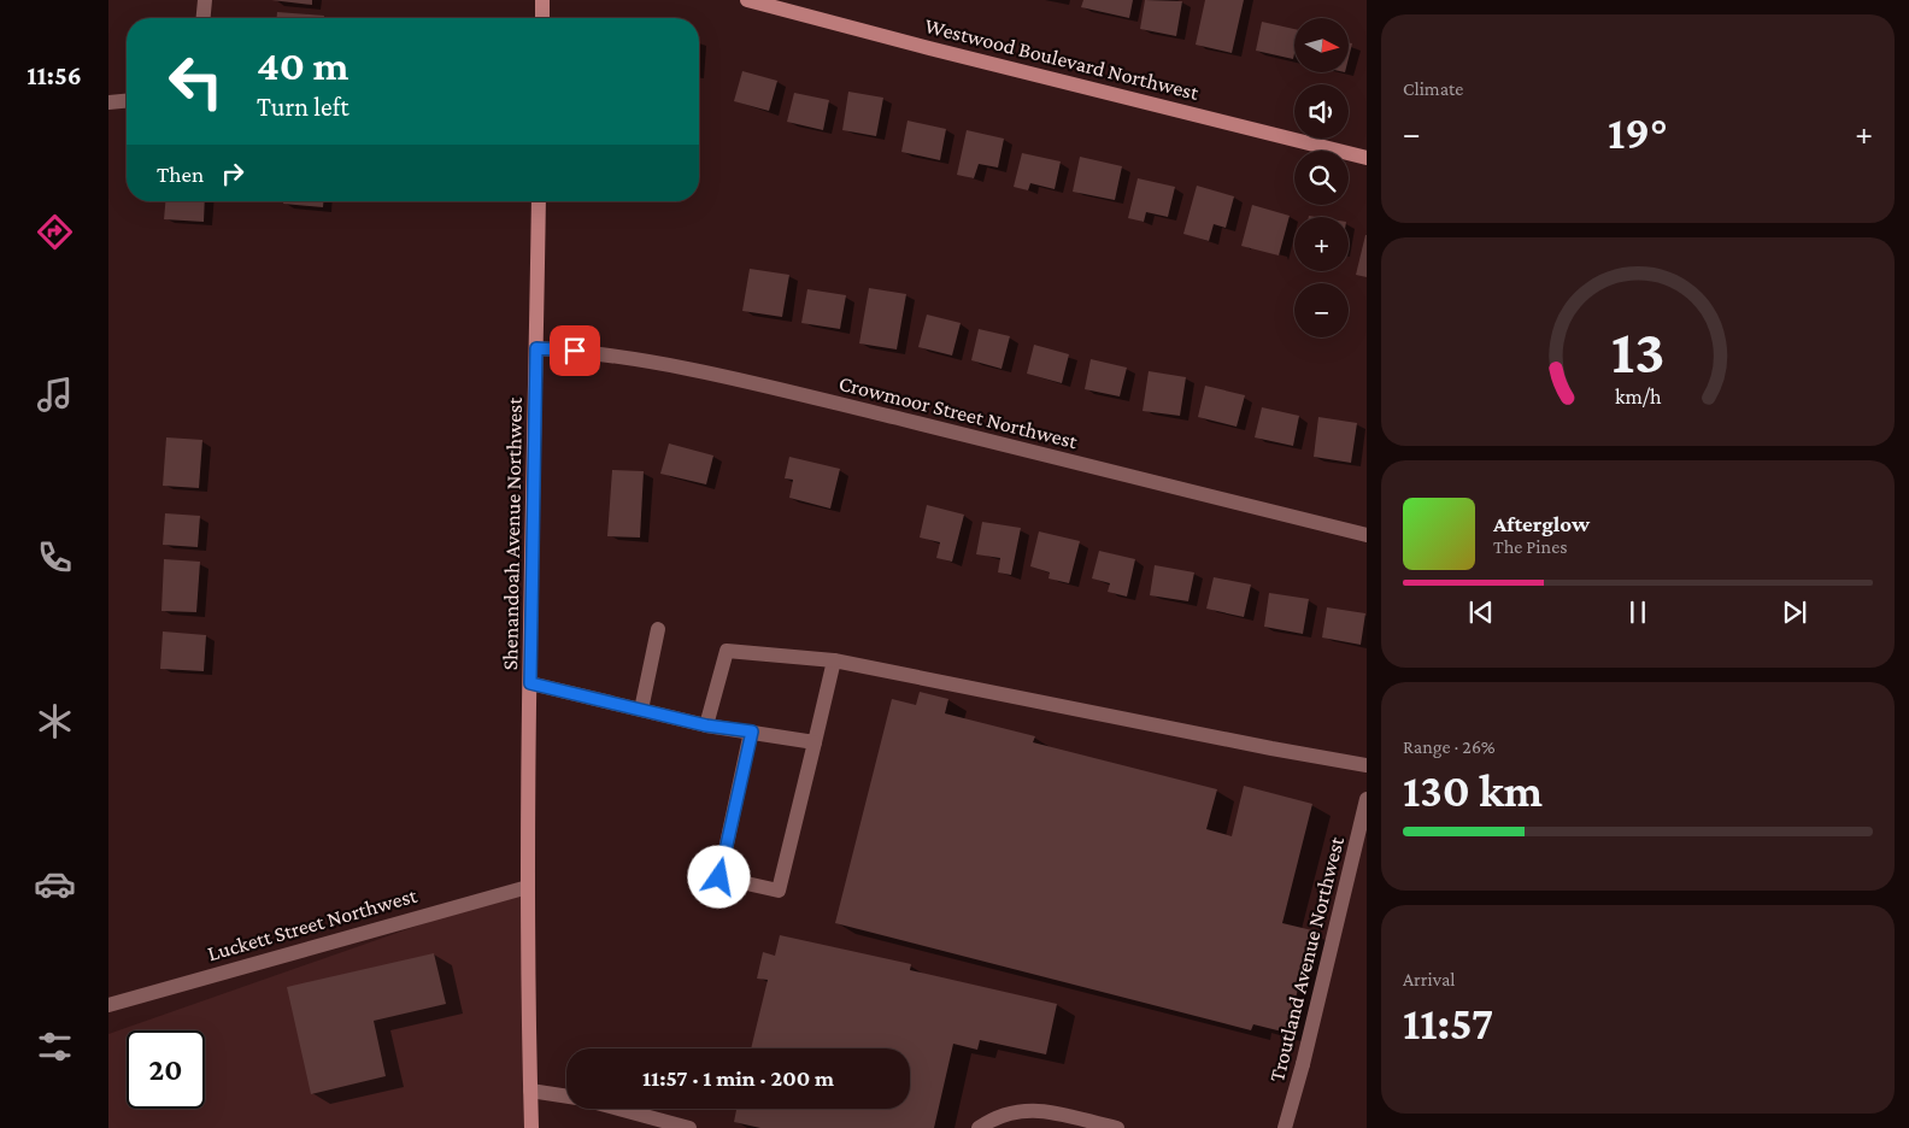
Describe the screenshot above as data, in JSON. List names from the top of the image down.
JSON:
{
  "streets": {
    "main road": ["Westwood Boulevard Northwest", "Shenandoah Avenue Northwest"],
    "street": ["Crowmoor Street Northwest", "Luckett Street Northwest", "Troutland Avenue Northwest"]
  },
  "crossings": [
    ["Crowmoor Street Northwest", "Shenandoah Avenue Northwest"],
    ["Shenandoah Avenue Northwest", "Luckett Street Northwest"]
  ],
  "north": "right",
  "page": {
    "tabs": "11:56",
    "tile": [
      "Climate",
      ["Range · 26%", "130 km"],
      ["Arrival", "11:57"]
    ],
    "map_buttons": ["+", "−"],
    "turn": ["40 m", "Turn left"],
    "heat": ["−", "19°", "+"],
    "then": "Then",
    "song": ["Afterglow", "The Pines"],
    "limit": "20",
    "trip": "11:57 · 1 min · 200 m",
    "gauge": ["13", "km/h"]
  }
}
